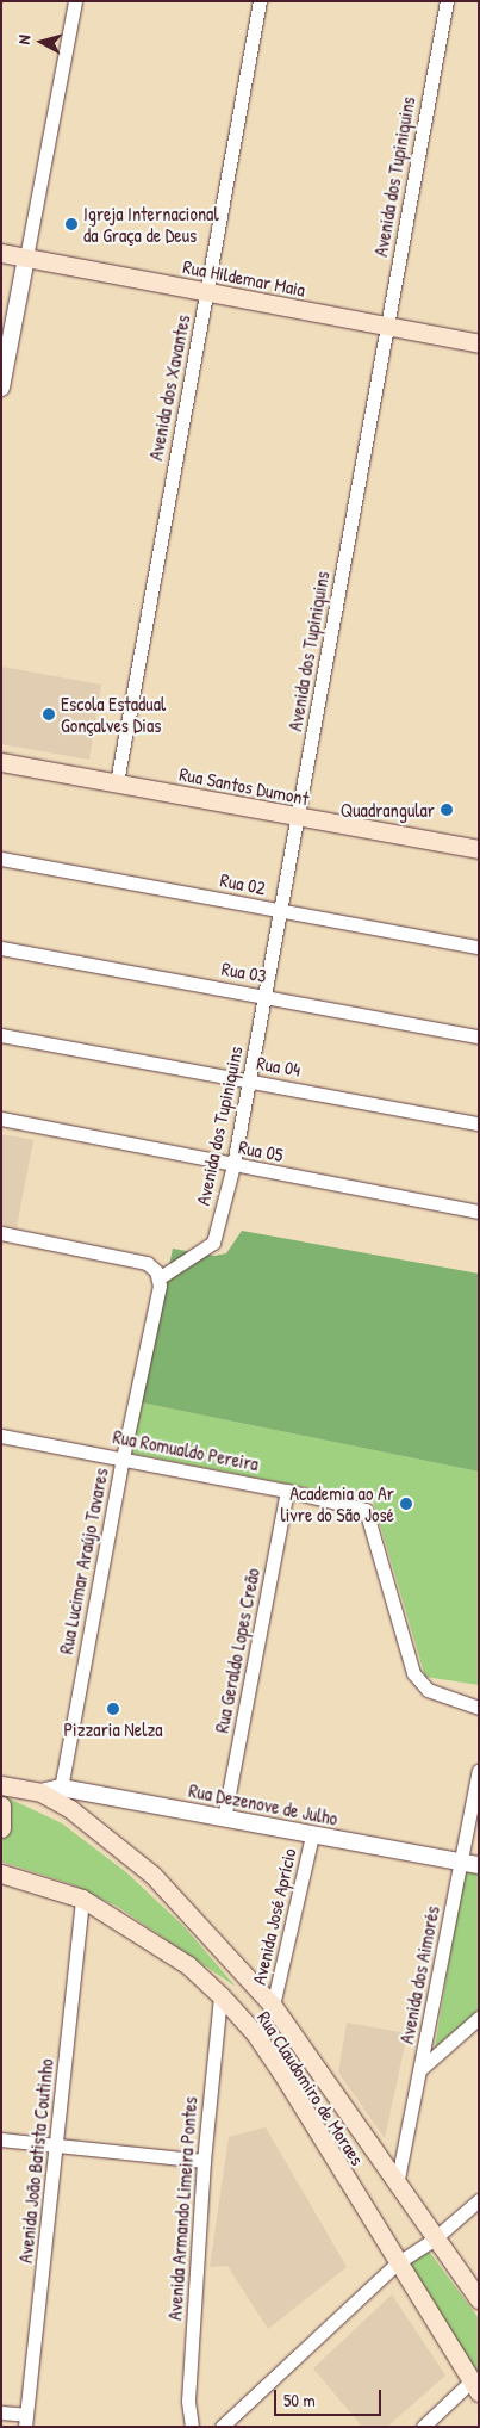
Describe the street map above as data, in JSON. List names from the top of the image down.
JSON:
{
  "streets": {
    "main road": ["Rua Hildemar Maia", "Rua Santos Dumont", "Rua Claudomiro de Moraes"],
    "street": [
      "Avenida dos Tupiniquins",
      "Avenida dos Xavantes",
      "Rua 02",
      "Rua 03",
      "Rua 04",
      "Rua 05",
      "Rua Romualdo Pereira",
      "Rua Lucimar Araújo Tavares",
      "Rua Geraldo Lopes Creão",
      "Rua Dezenove de Julho",
      "Avenida José Aprício",
      "Avenida dos Aimorés",
      "Avenida João Batista Coutinho",
      "Avenida Armando Limeira Pontes"
    ]
  },
  "crossings": [
    ["Avenida dos Tupiniquins", "Rua Hildemar Maia"],
    ["Avenida dos Tupiniquins", "Rua Santos Dumont"],
    ["Avenida dos Tupiniquins", "Rua 02"],
    ["Avenida dos Tupiniquins", "Rua 03"],
    ["Avenida dos Tupiniquins", "Rua 04"],
    ["Avenida dos Tupiniquins", "Rua 05"],
    ["Avenida dos Tupiniquins", "Rua Lucimar Araújo Tavares"],
    ["Rua Hildemar Maia", "Avenida dos Xavantes"],
    ["Avenida dos Xavantes", "Rua Santos Dumont"],
    ["Rua Romualdo Pereira", "Rua Lucimar Araújo Tavares"],
    ["Rua Romualdo Pereira", "Rua Geraldo Lopes Creão"],
    ["Rua Lucimar Araújo Tavares", "Rua Dezenove de Julho"],
    ["Rua Geraldo Lopes Creão", "Rua Dezenove de Julho"],
    ["Rua Dezenove de Julho", "Avenida José Aprício"],
    ["Rua Dezenove de Julho", "Avenida dos Aimorés"],
    ["Rua Dezenove de Julho", "Rua Claudomiro de Moraes"],
    ["Avenida José Aprício", "Rua Claudomiro de Moraes"],
    ["Avenida dos Aimorés", "Rua Claudomiro de Moraes"],
    ["Rua Claudomiro de Moraes", "Avenida João Batista Coutinho"],
    ["Rua Claudomiro de Moraes", "Avenida Armando Limeira Pontes"]
  ],
  "places": [
    "Igreja Internacional da Graça de Deus",
    "Escola Estadual Gonçalves Dias",
    "Quadrangular",
    "Academia ao Ar livre do São José",
    "Pizzaria Nelza"
  ],
  "scale_bar": "50 m",
  "north": "left"
}
